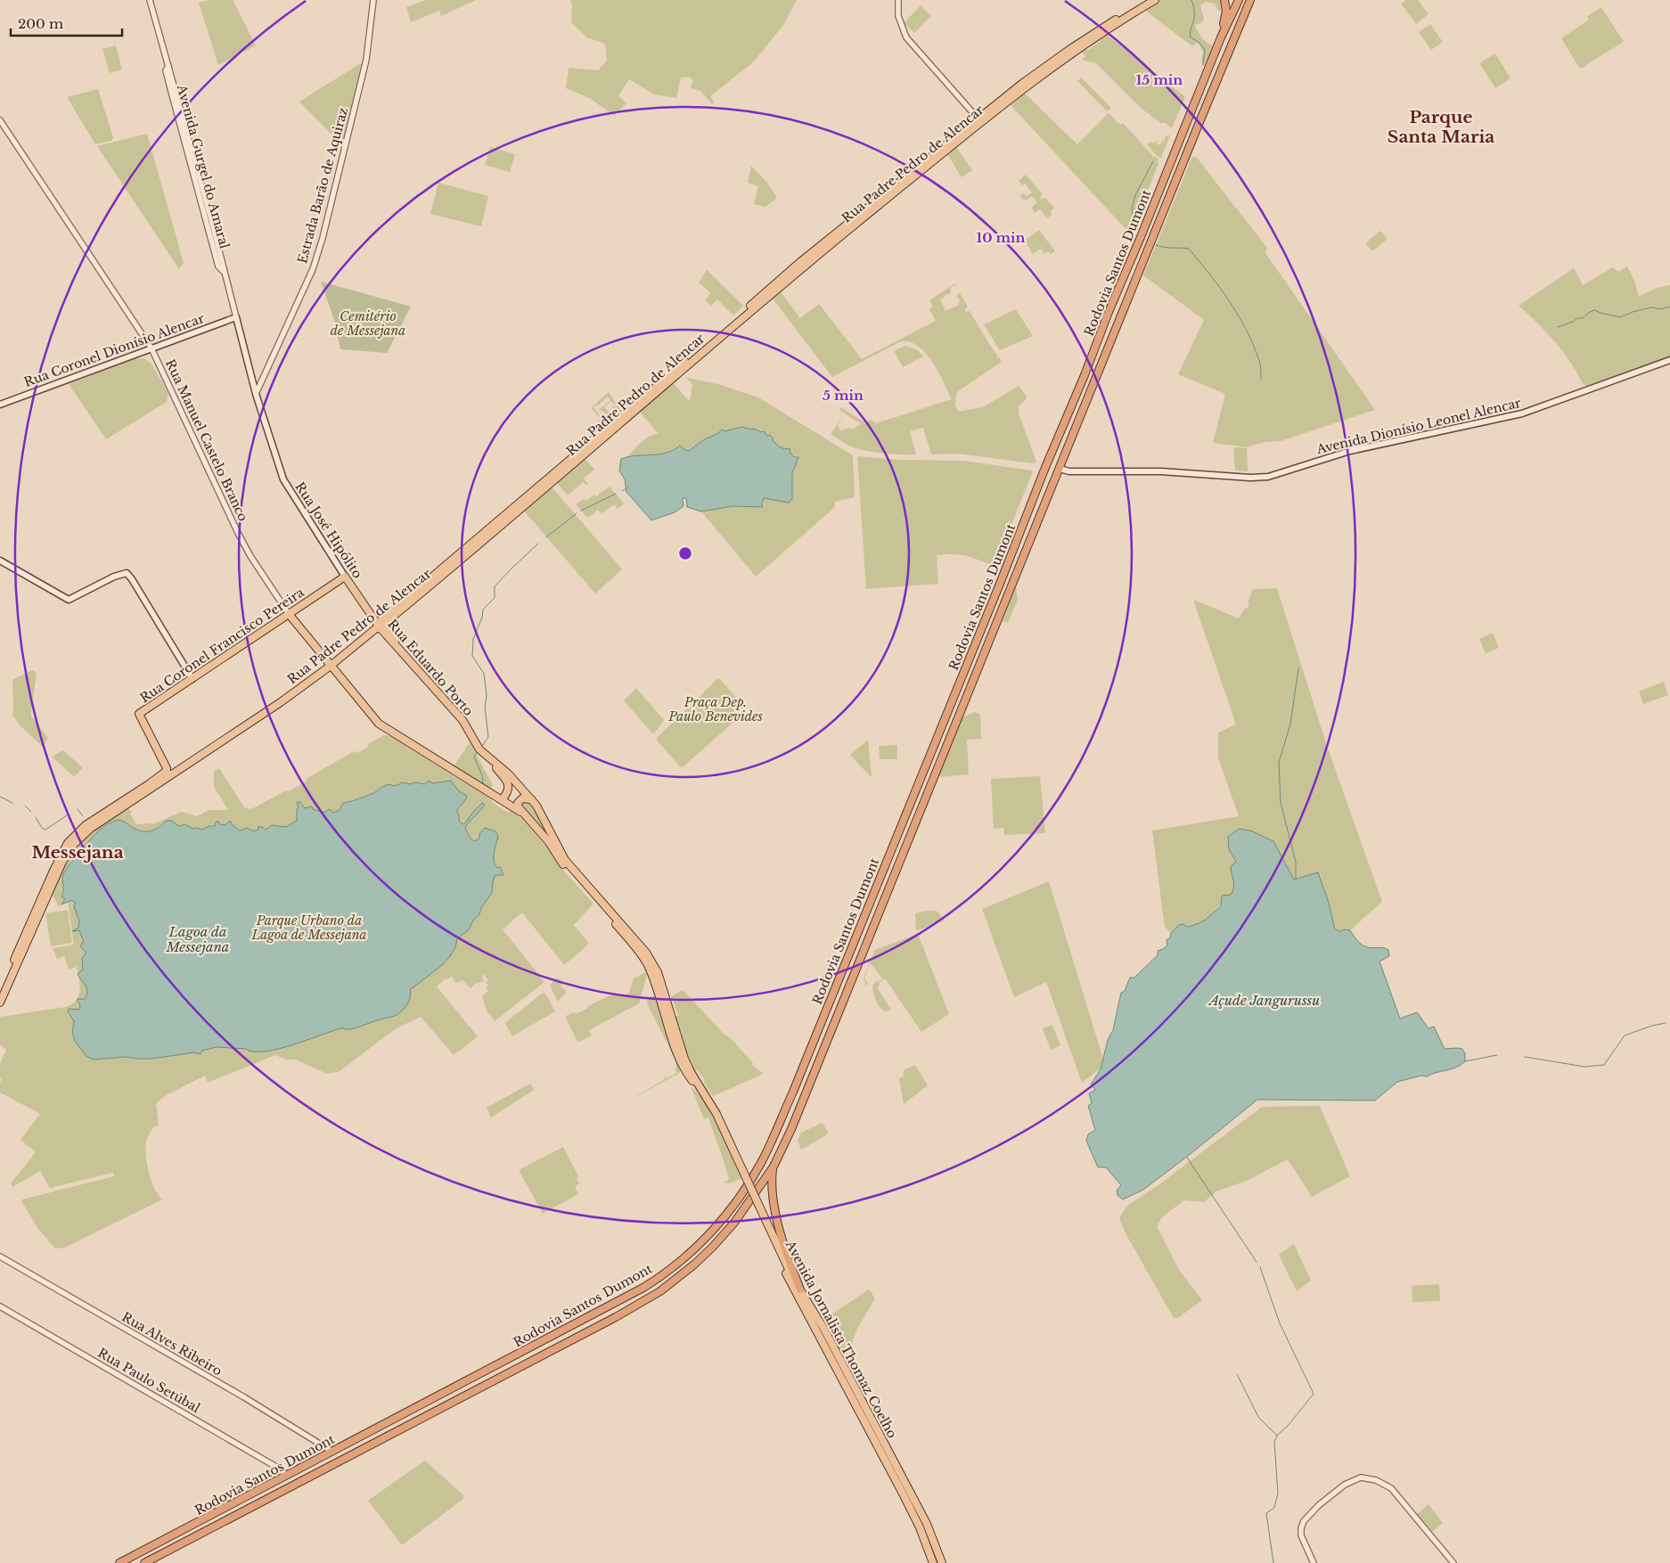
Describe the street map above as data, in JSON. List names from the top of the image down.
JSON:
{
  "streets": {
    "highway": ["Rodovia Santos Dumont"],
    "main road": [
      "Rua Padre Pedro de Alencar",
      "Avenida Gurgel do Amaral",
      "Rua Coronel Dionísio Alencar",
      "Avenida Dionísio Leonel Alencar",
      "Rua José Hipólito",
      "Rua Coronel Francisco Pereira",
      "Rua Eduardo Porto",
      "Avenida Jornalista Thomaz Coelho"
    ],
    "street": [
      "Estrada Barão de Aquiraz",
      "Rua Manuel Castelo Branco",
      "Rua Alves Ribeiro",
      "Rua Paulo Setúbal"
    ]
  },
  "crossings": [
    ["Rua Padre Pedro de Alencar", "Rua José Hipólito"],
    ["Rua Padre Pedro de Alencar", "Rua Coronel Francisco Pereira"],
    ["Rua Padre Pedro de Alencar", "Avenida Jornalista Thomaz Coelho"],
    ["Avenida Gurgel do Amaral", "Estrada Barão de Aquiraz"],
    ["Avenida Gurgel do Amaral", "Rua Coronel Dionísio Alencar"],
    ["Avenida Gurgel do Amaral", "Rua José Hipólito"],
    ["Estrada Barão de Aquiraz", "Rua José Hipólito"],
    ["Rodovia Santos Dumont", "Avenida Dionísio Leonel Alencar"],
    ["Rodovia Santos Dumont", "Rua Alves Ribeiro"],
    ["Rodovia Santos Dumont", "Rua Paulo Setúbal"],
    ["Rua Coronel Dionísio Alencar", "Rua Manuel Castelo Branco"],
    ["Rua Manuel Castelo Branco", "Rua Coronel Francisco Pereira"],
    ["Rua Manuel Castelo Branco", "Avenida Jornalista Thomaz Coelho"],
    ["Rua José Hipólito", "Rua Coronel Francisco Pereira"],
    ["Rua José Hipólito", "Rua Eduardo Porto"],
    ["Rua Coronel Francisco Pereira", "Avenida Jornalista Thomaz Coelho"],
    ["Rua Eduardo Porto", "Avenida Jornalista Thomaz Coelho"]
  ],
  "districts": ["Parque Santa Maria", "Messejana"],
  "water": ["Lagoa da Messejana", "Açude Jangurussu"],
  "parks": ["Cemitério de Messejana", "Praça Dep. Paulo Benevides", "Parque Urbano da Lagoa de Messejana"],
  "scale_bar": "200 m",
  "rings": ["15 min", "10 min", "5 min"]
}
